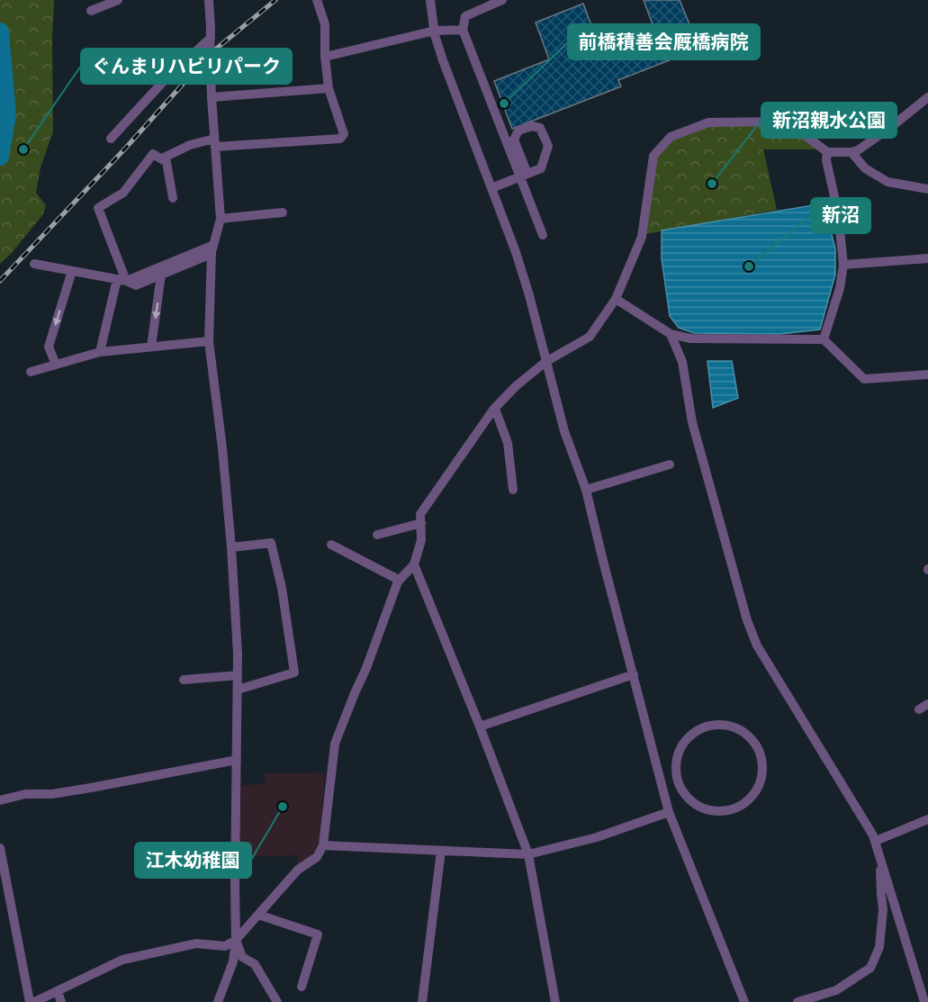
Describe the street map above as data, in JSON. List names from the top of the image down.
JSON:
{
  "places": [
    "前橋積善会厩橋病院",
    "ぐんまリハビリパーク",
    "新沼親水公園",
    "新沼",
    "江木幼稚園"
  ]
}
